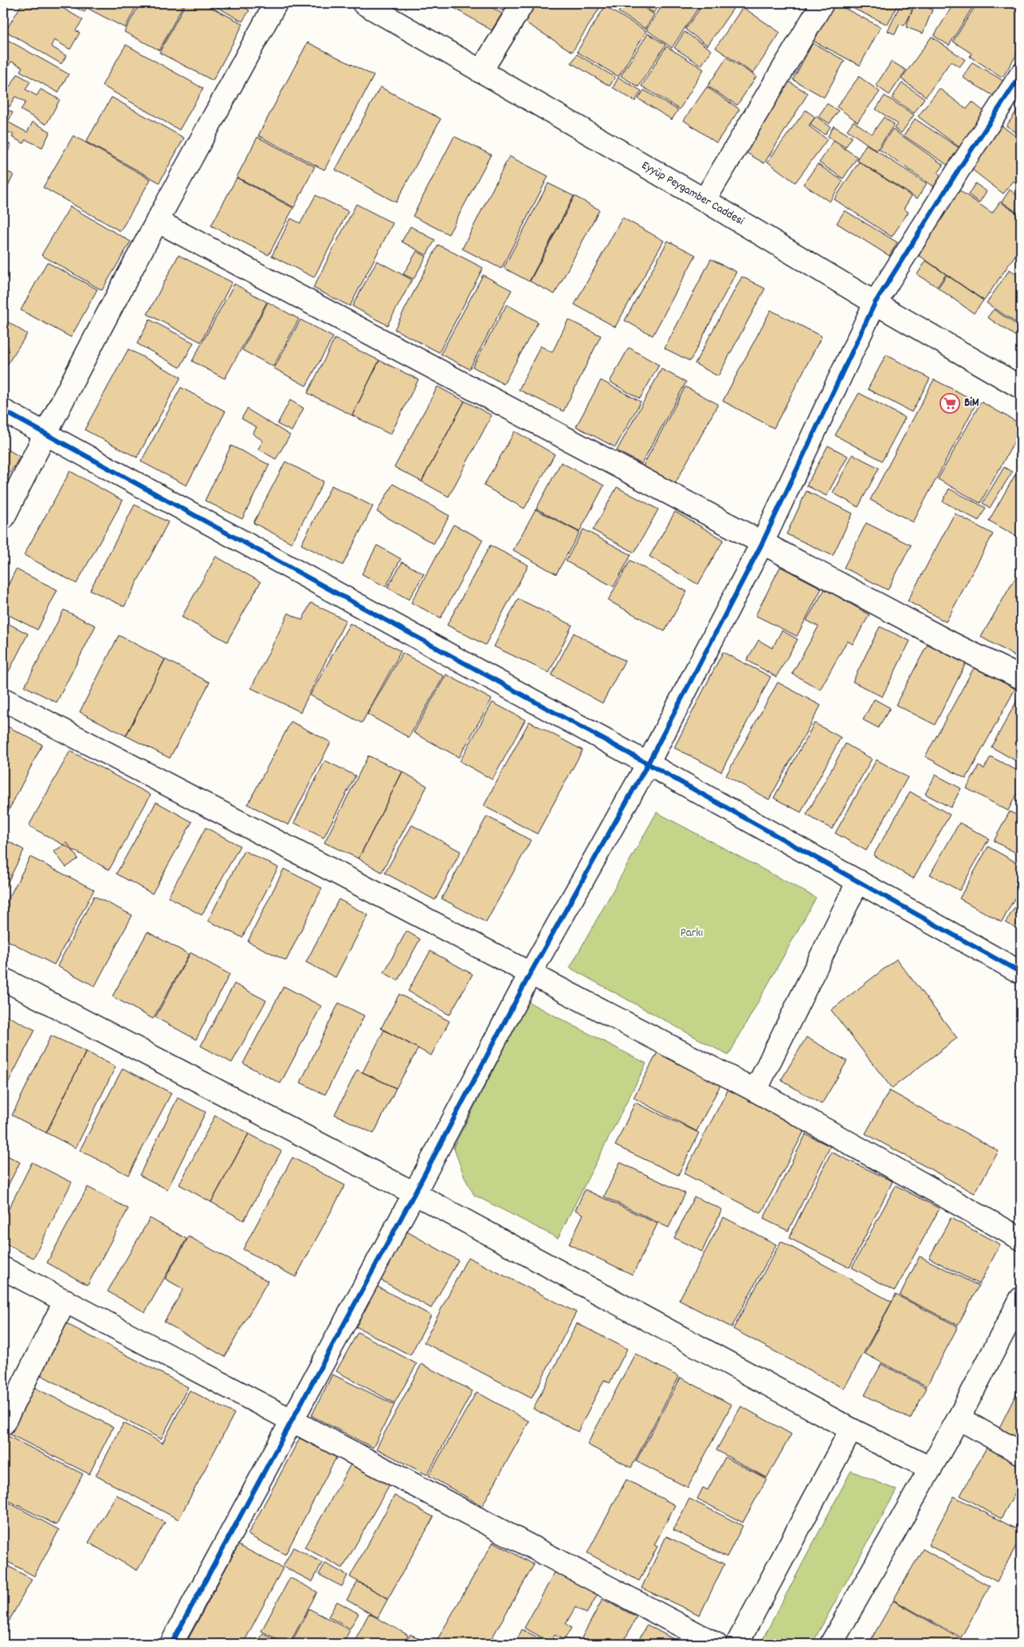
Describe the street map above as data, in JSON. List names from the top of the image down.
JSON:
{
  "streets": {
    "street": ["Eyyüp Peygamber Caddesi"]
  },
  "parks": ["Parkı"],
  "places": {
    "supermarket": ["BiM"]
  }
}
